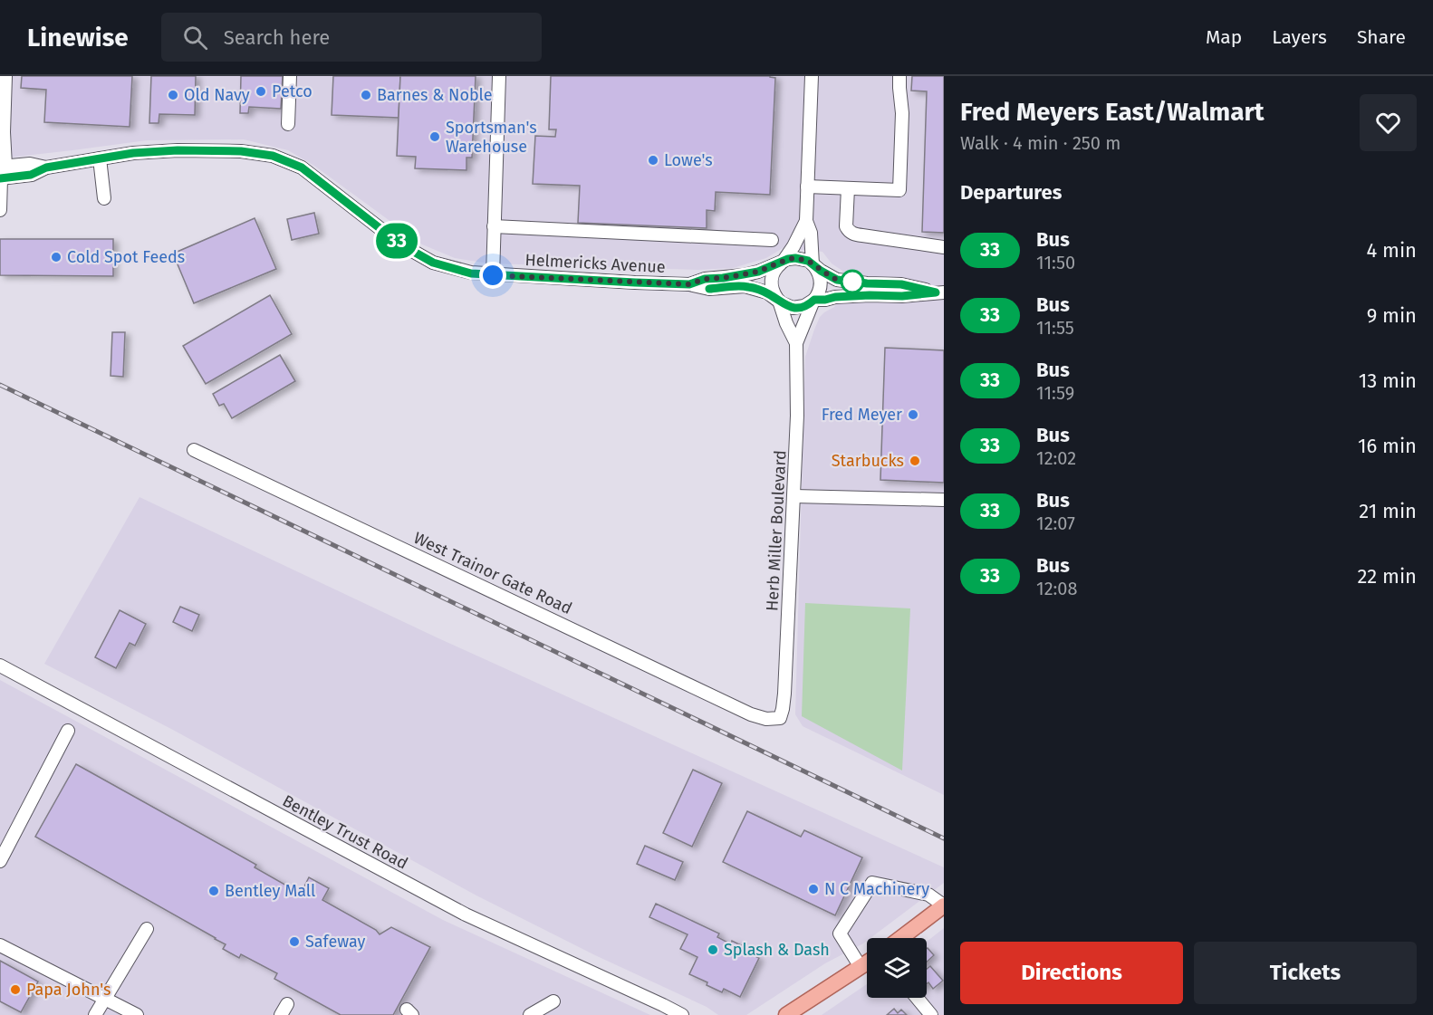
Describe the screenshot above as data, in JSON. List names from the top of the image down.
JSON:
{
  "streets": {
    "street": [
      "Helmericks Avenue",
      "Herb Miller Boulevard",
      "West Trainor Gate Road",
      "Bentley Trust Road"
    ]
  },
  "crossings": [
    ["Helmericks Avenue", "Herb Miller Boulevard"],
    ["Herb Miller Boulevard", "West Trainor Gate Road"]
  ],
  "places": [
    "Petco",
    "Old Navy",
    "Barnes & Noble",
    "Sportsman's Warehouse",
    "Lowe's",
    "Cold Spot Feeds",
    "Fred Meyer",
    "Starbucks",
    "N C Machinery",
    "Bentley Mall",
    "Safeway",
    "Splash & Dash",
    "Papa John's"
  ],
  "lines": ["bus line 33"],
  "page": {
    "header": "Linewise",
    "search": "Search here",
    "nav": ["Map", "Layers", "Share"],
    "on_map": "33",
    "heading": [
      ["Fred Meyers East/Walmart", "Walk · 4 min · 250 m"],
      "Departures"
    ],
    "list": [
      {
        "mark": "33",
        "name": "Bus",
        "note": "11:50",
        "value": "4 min"
      },
      {
        "mark": "33",
        "name": "Bus",
        "note": "11:55",
        "value": "9 min"
      },
      {
        "mark": "33",
        "name": "Bus",
        "note": "11:59",
        "value": "13 min"
      },
      {
        "mark": "33",
        "name": "Bus",
        "note": "12:02",
        "value": "16 min"
      },
      {
        "mark": "33",
        "name": "Bus",
        "note": "12:07",
        "value": "21 min"
      },
      {
        "mark": "33",
        "name": "Bus",
        "note": "12:08",
        "value": "22 min"
      }
    ],
    "buttons": ["Directions", "Tickets"]
  }
}
